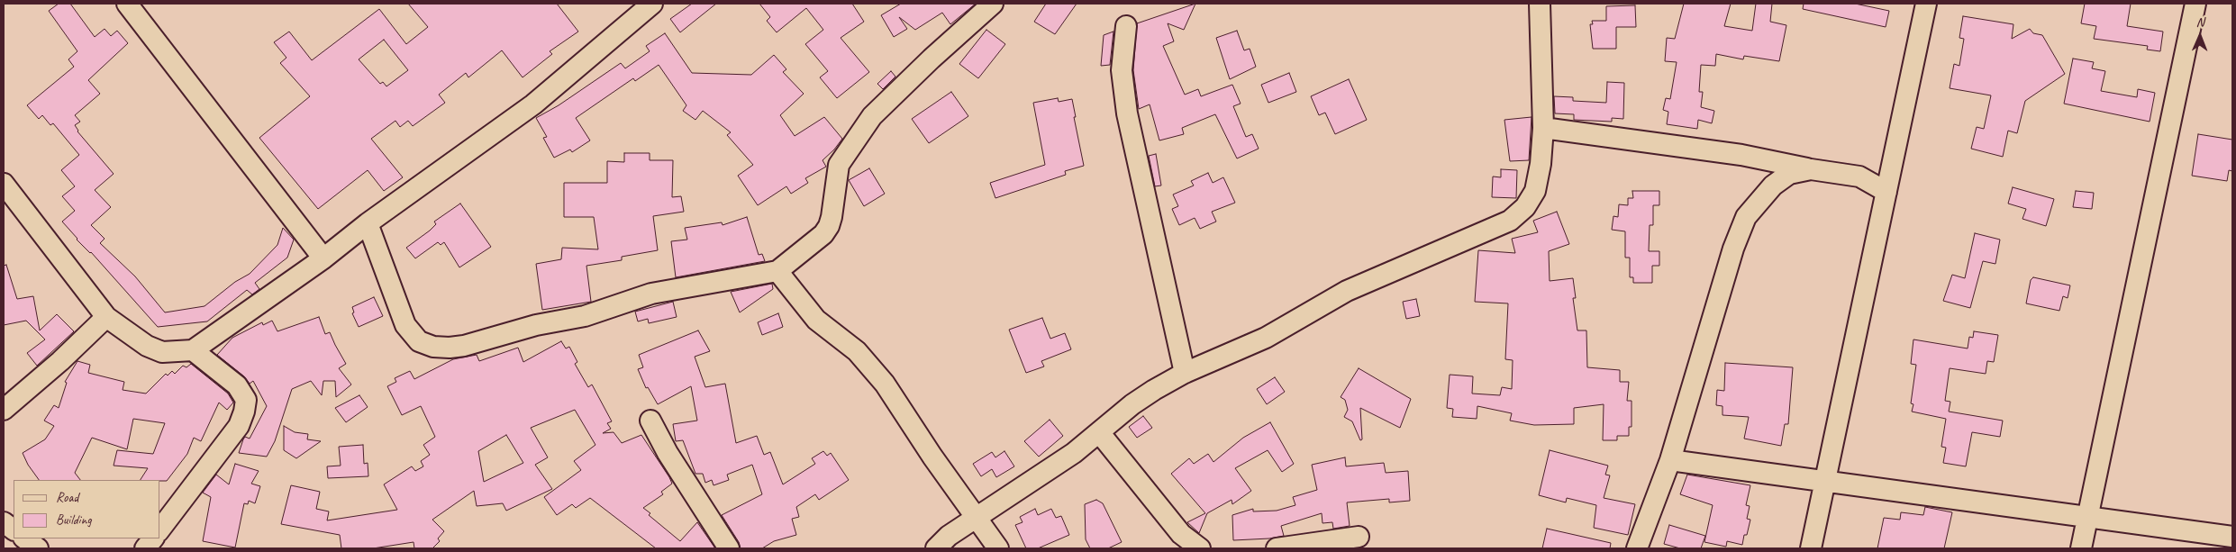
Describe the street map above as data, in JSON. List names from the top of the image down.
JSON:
{
  "legend": ["Road", "Building"],
  "north": "top"
}
